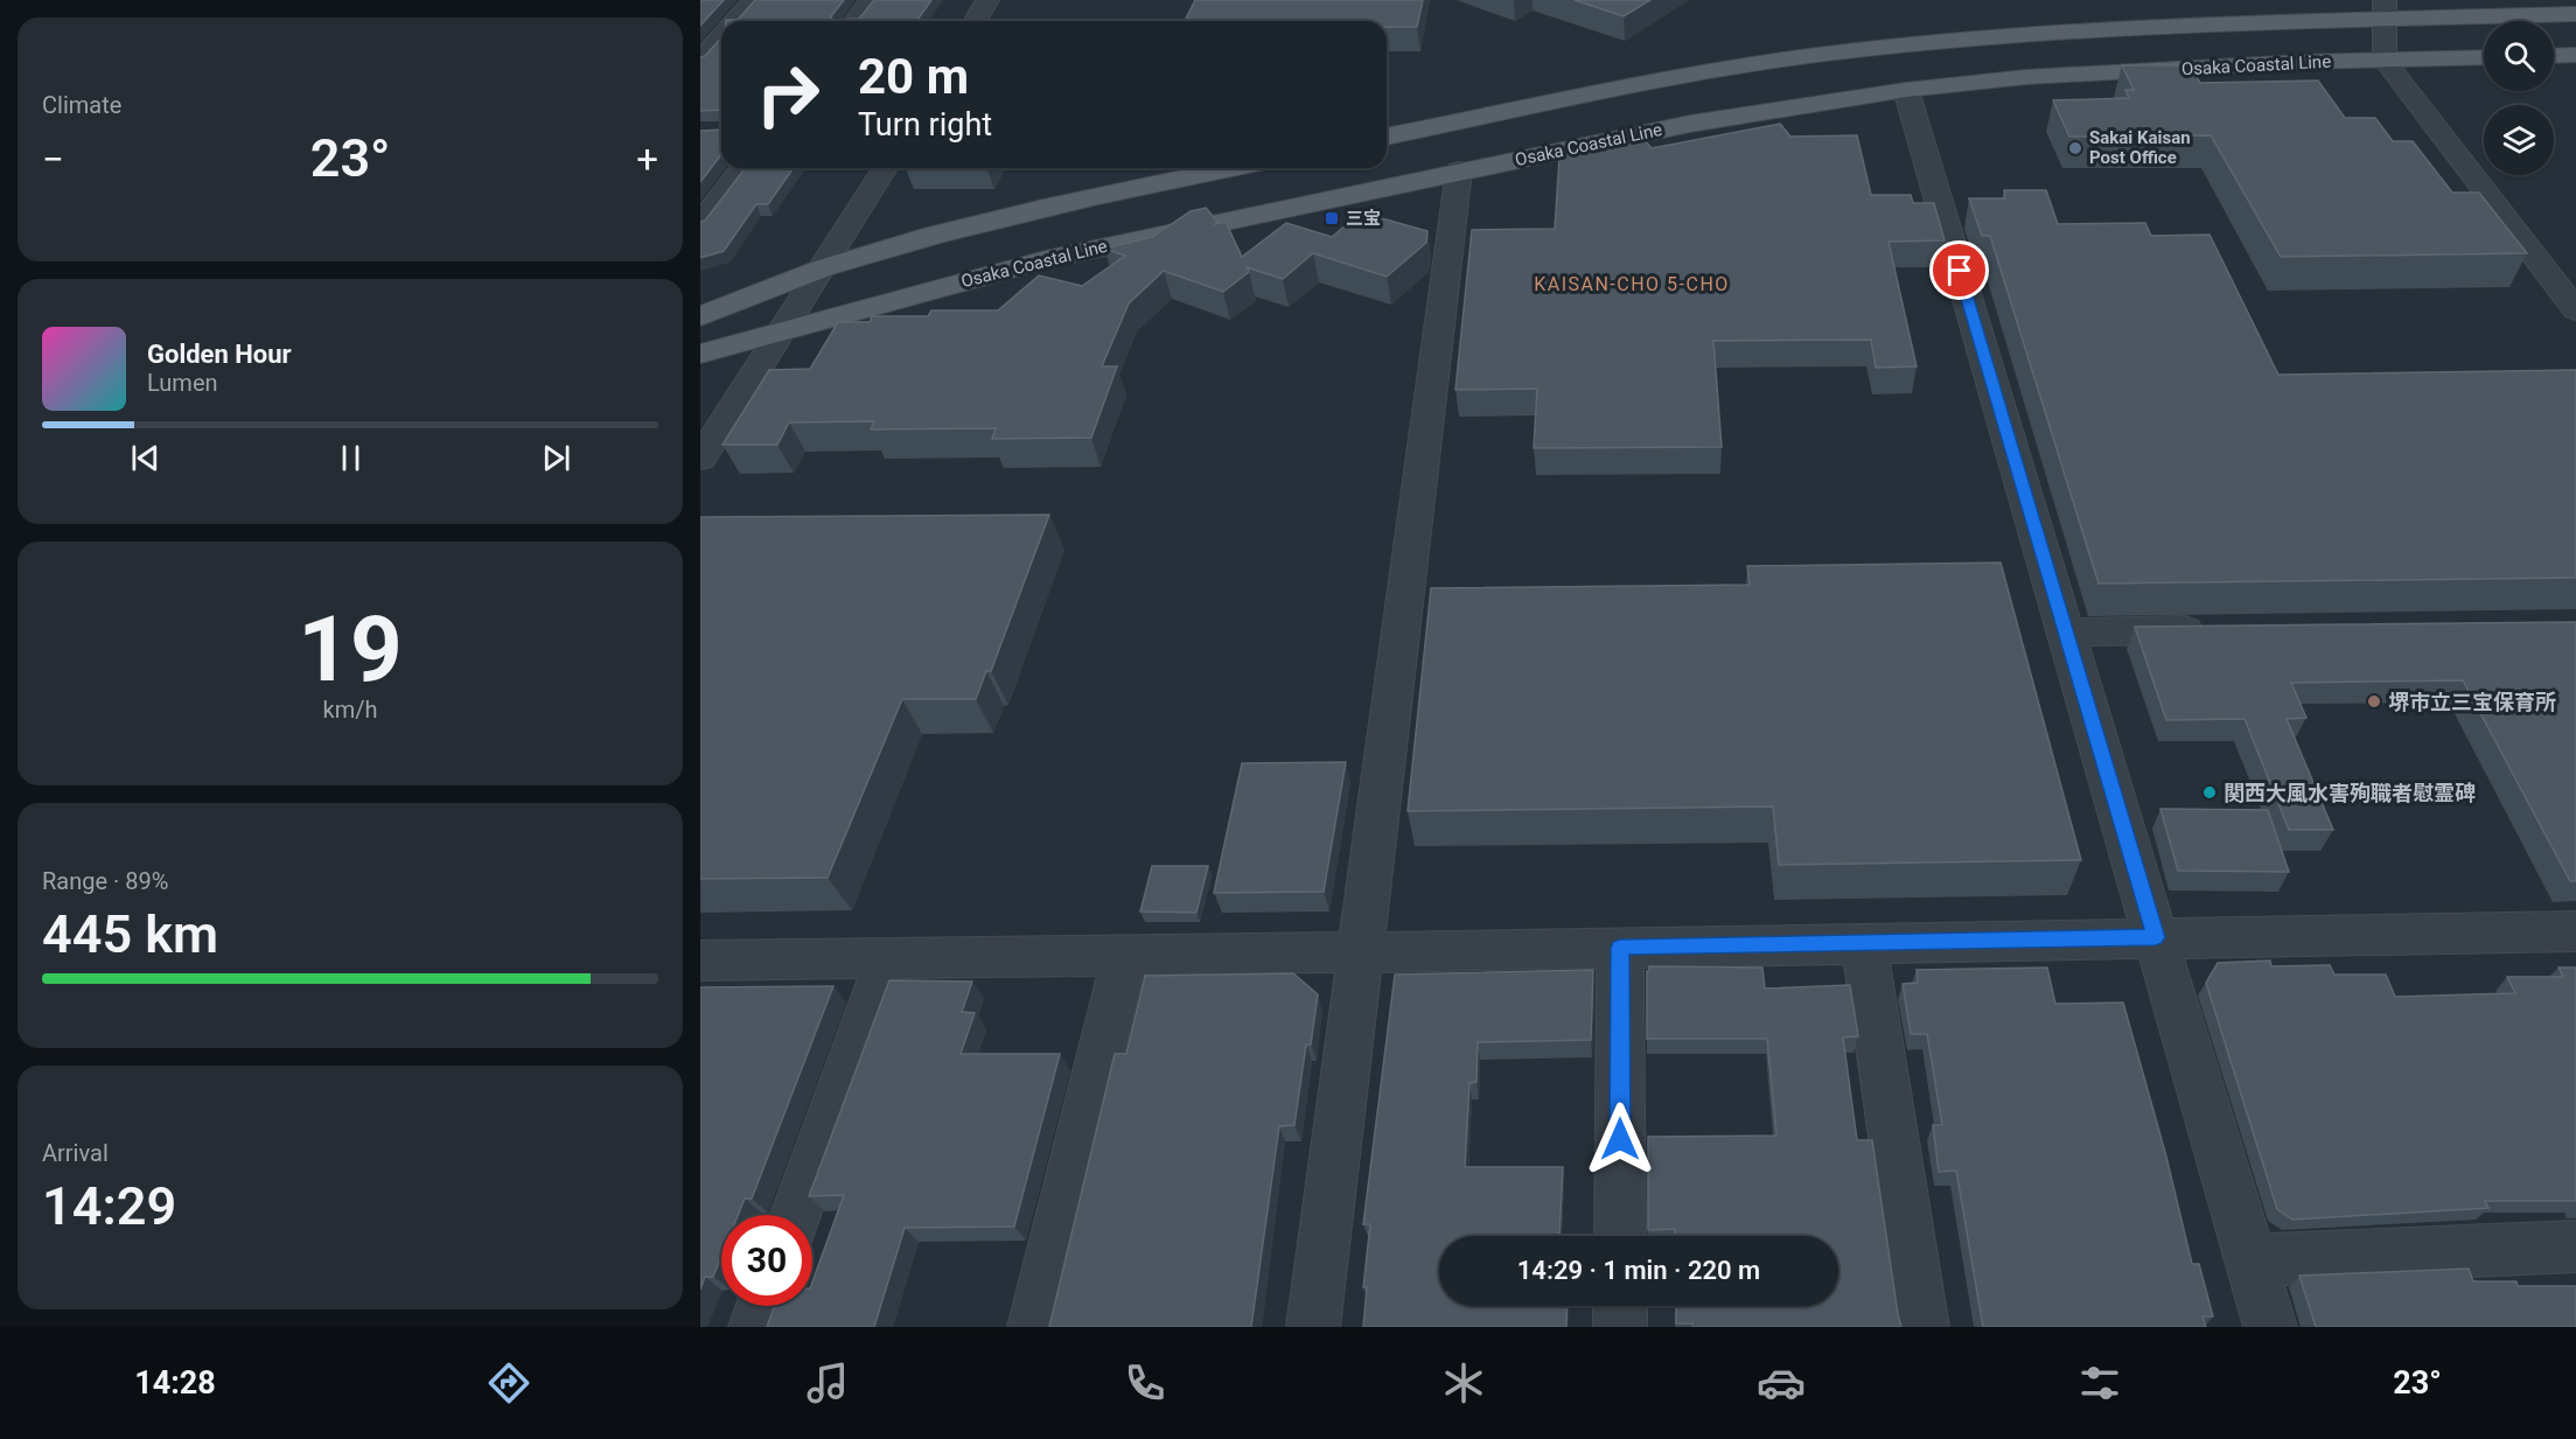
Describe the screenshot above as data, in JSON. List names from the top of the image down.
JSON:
{
  "streets": {
    "main road": ["Osaka Coastal Line"]
  },
  "districts": ["KAISAN-CHO 5-CHO"],
  "places": {
    "other": ["Sakai Kaisan Post Office", "堺市立三宝保育所", "関西大風水害殉職者慰霊碑"],
    "transit": ["三宝"]
  },
  "page": {
    "tile": [
      "Climate",
      ["19", "km/h"],
      ["Range · 89%", "445 km"],
      ["Arrival", "14:29"]
    ],
    "turn": ["20 m", "Turn right"],
    "heat": ["−", "23°", "+"],
    "song": ["Golden Hour", "Lumen"],
    "limit": "30",
    "trip": "14:29 · 1 min · 220 m",
    "tabs": ["14:28", "23°"]
  }
}
